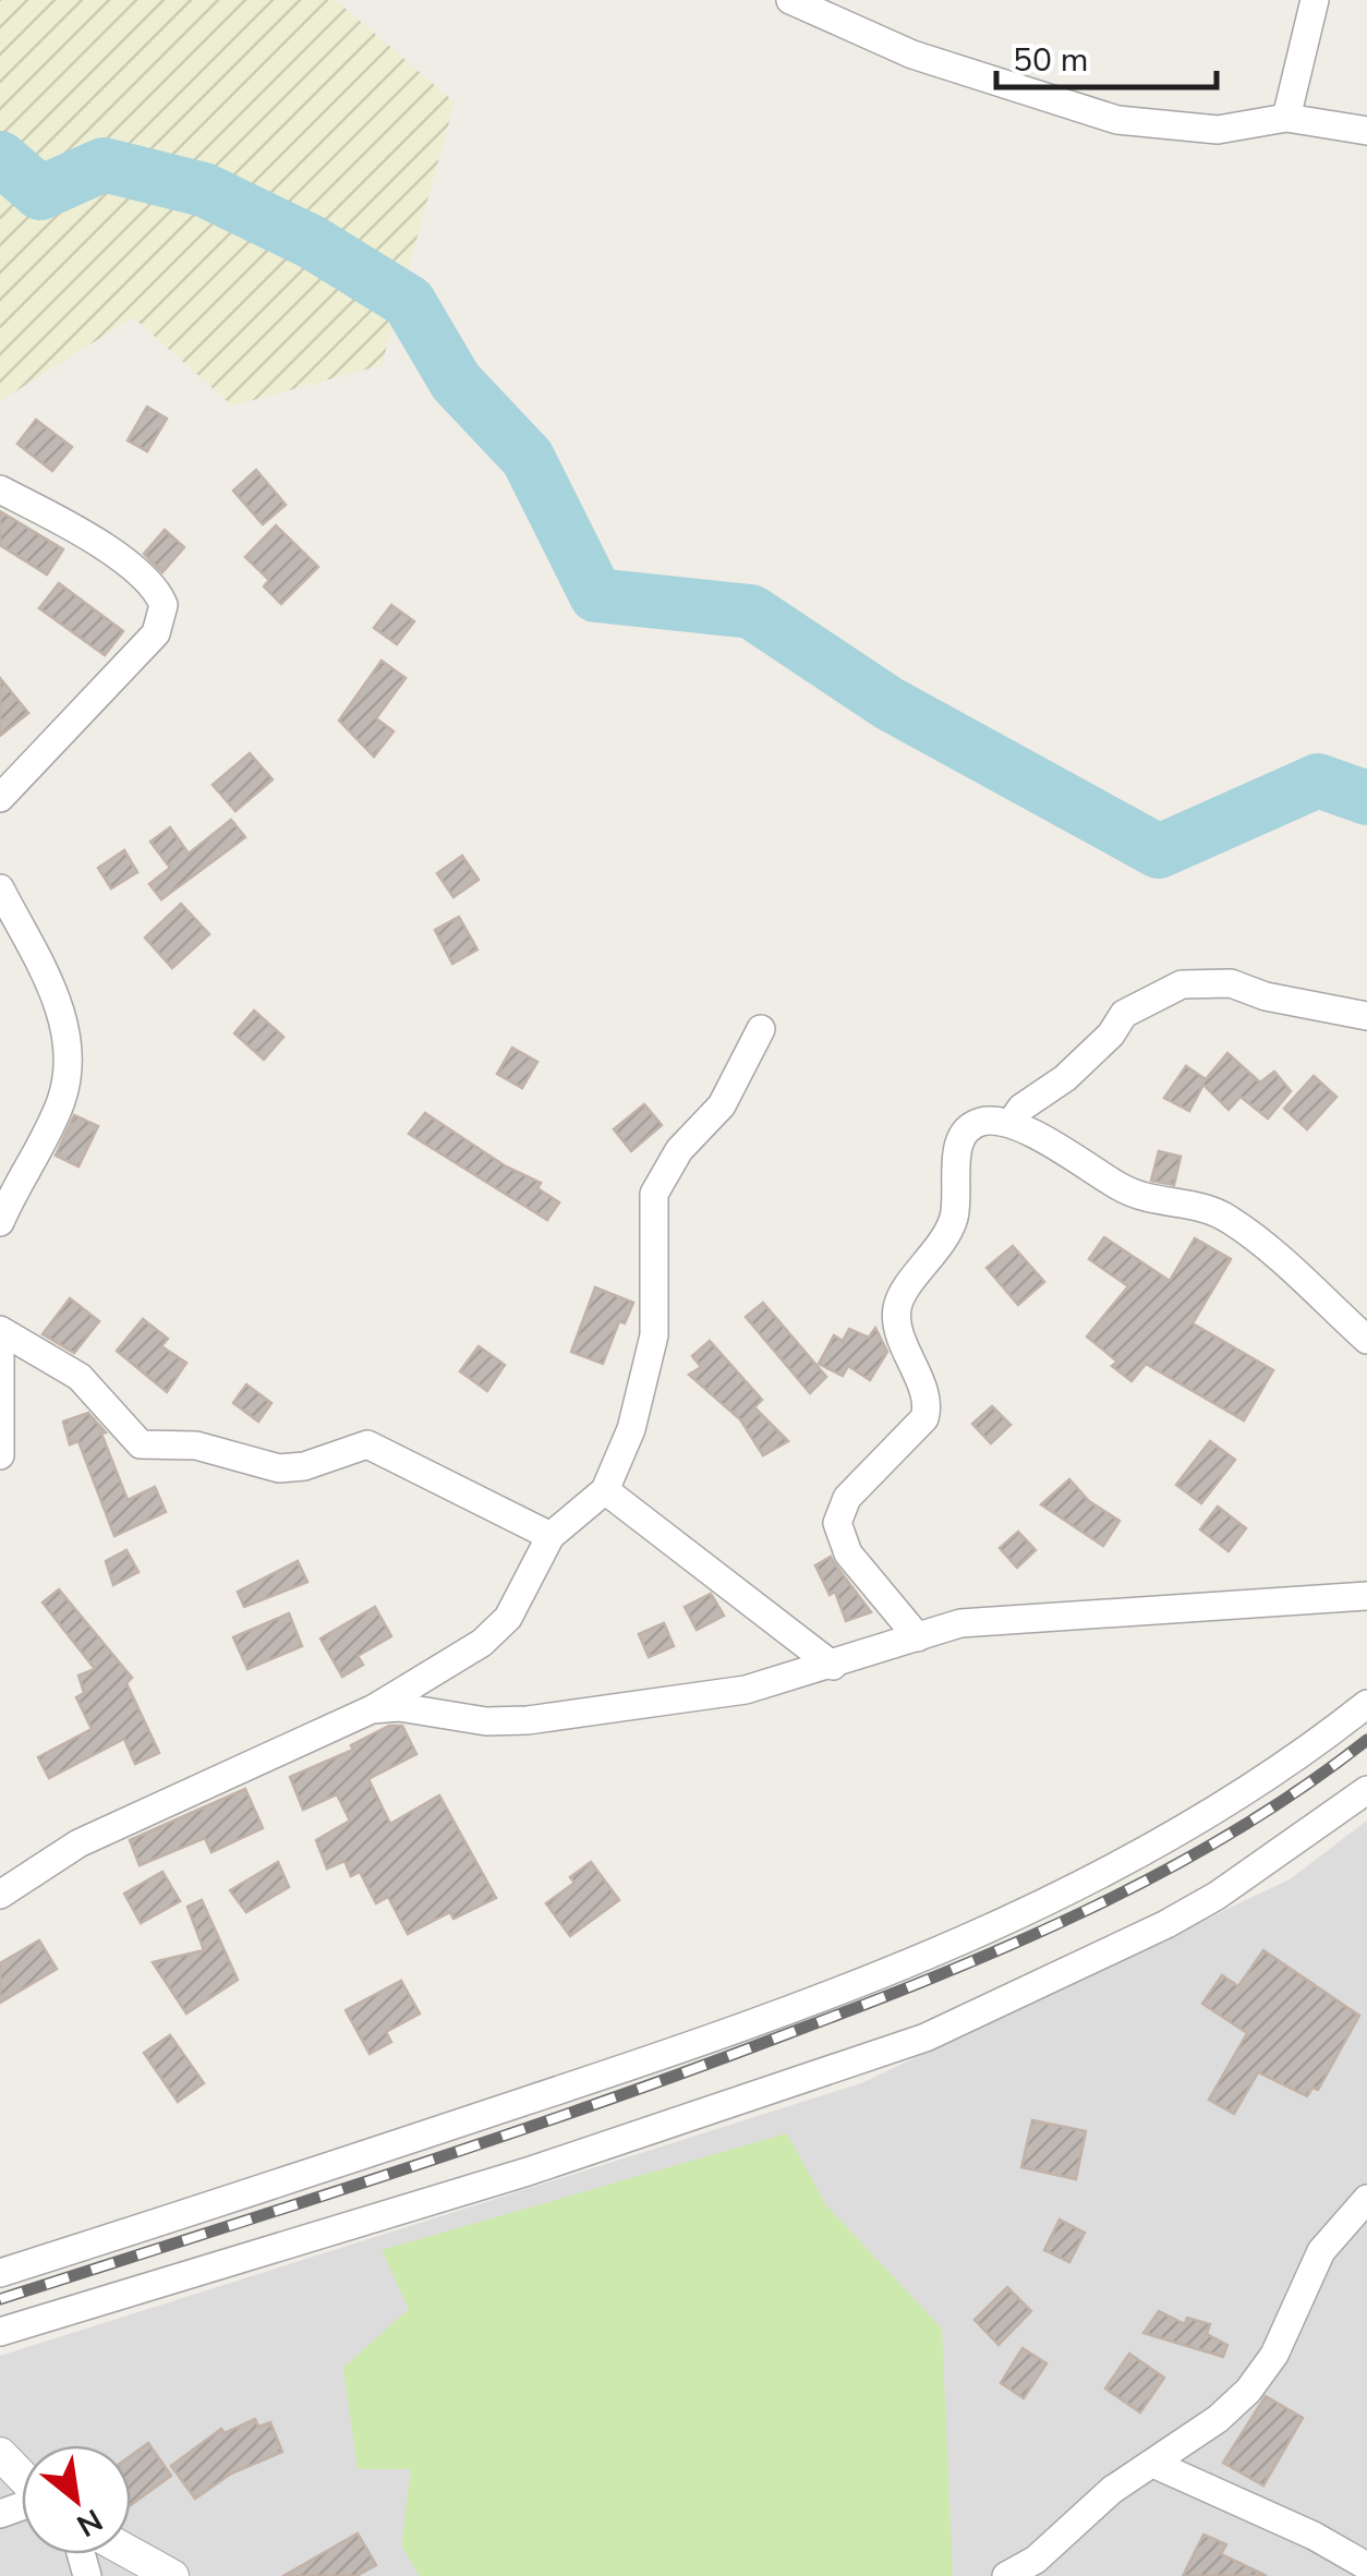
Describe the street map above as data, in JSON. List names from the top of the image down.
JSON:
{
  "scale_bar": "50 m",
  "north": "bottom right"
}
